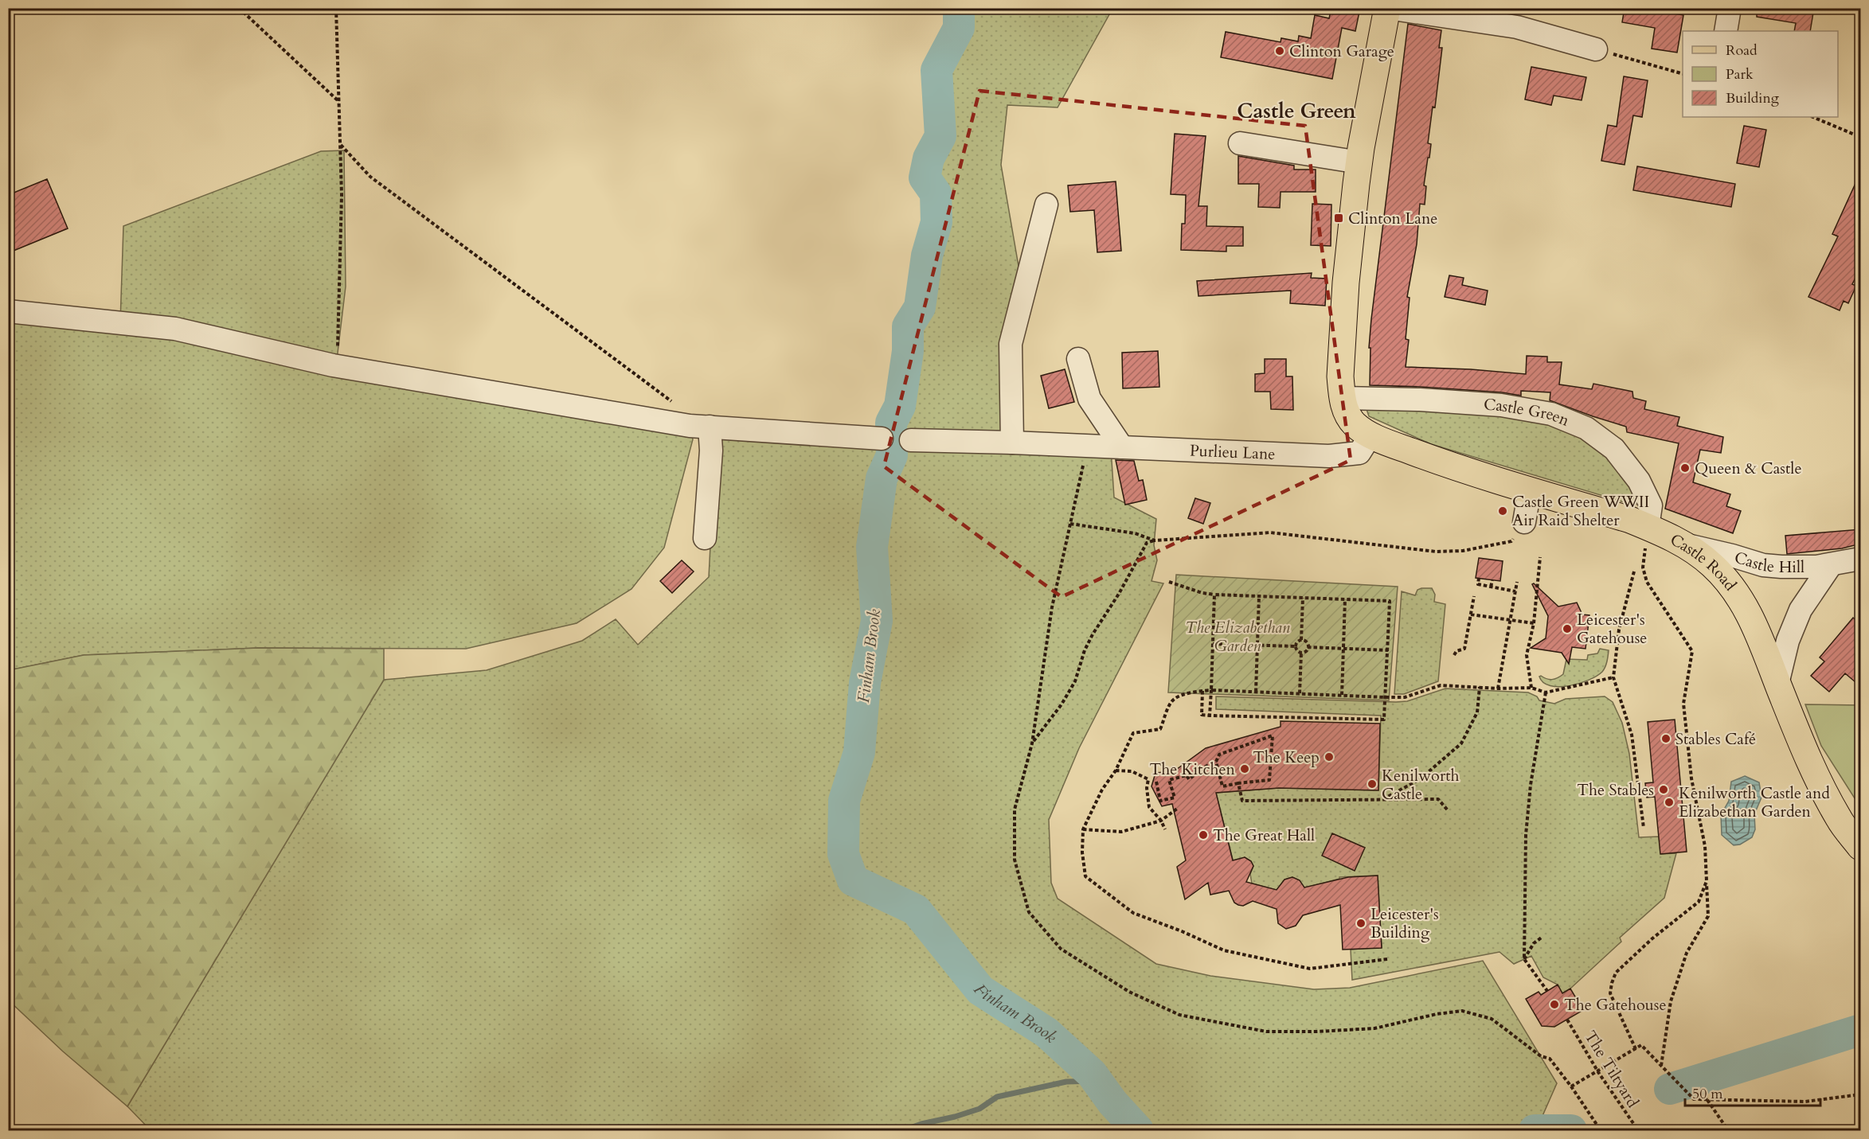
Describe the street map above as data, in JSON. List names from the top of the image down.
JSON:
{
  "streets": {
    "main road": ["Castle Road"],
    "street": ["Castle Green", "Purlieu Lane", "Castle Hill"],
    "path": ["The Tiltyard"]
  },
  "crossings": [
    ["Castle Green", "Castle Road"],
    ["Purlieu Lane", "Castle Road"],
    ["Castle Hill", "Castle Road"]
  ],
  "districts": ["Castle Green"],
  "water": ["Finham Brook"],
  "parks": ["The Elizabethan Garden"],
  "places": {
    "other": [
      "Clinton Garage",
      "Queen & Castle",
      "Castle Green WWII Air Raid Shelter",
      "Leicester's Gatehouse",
      "Stables Café",
      "The Keep",
      "The Kitchen",
      "Kenilworth Castle",
      "The Stables",
      "Kenilworth Castle and Elizabethan Garden",
      "The Great Hall",
      "Leicester's Building",
      "The Gatehouse"
    ],
    "transit": ["Clinton Lane"]
  },
  "legend": ["Road", "Park", "Building"],
  "scale_bar": "50 m"
}
